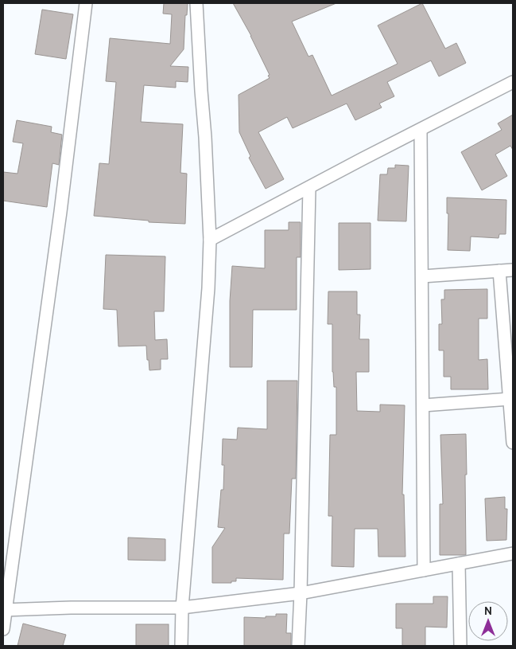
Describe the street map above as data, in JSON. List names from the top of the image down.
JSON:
{
  "north": "top"
}
